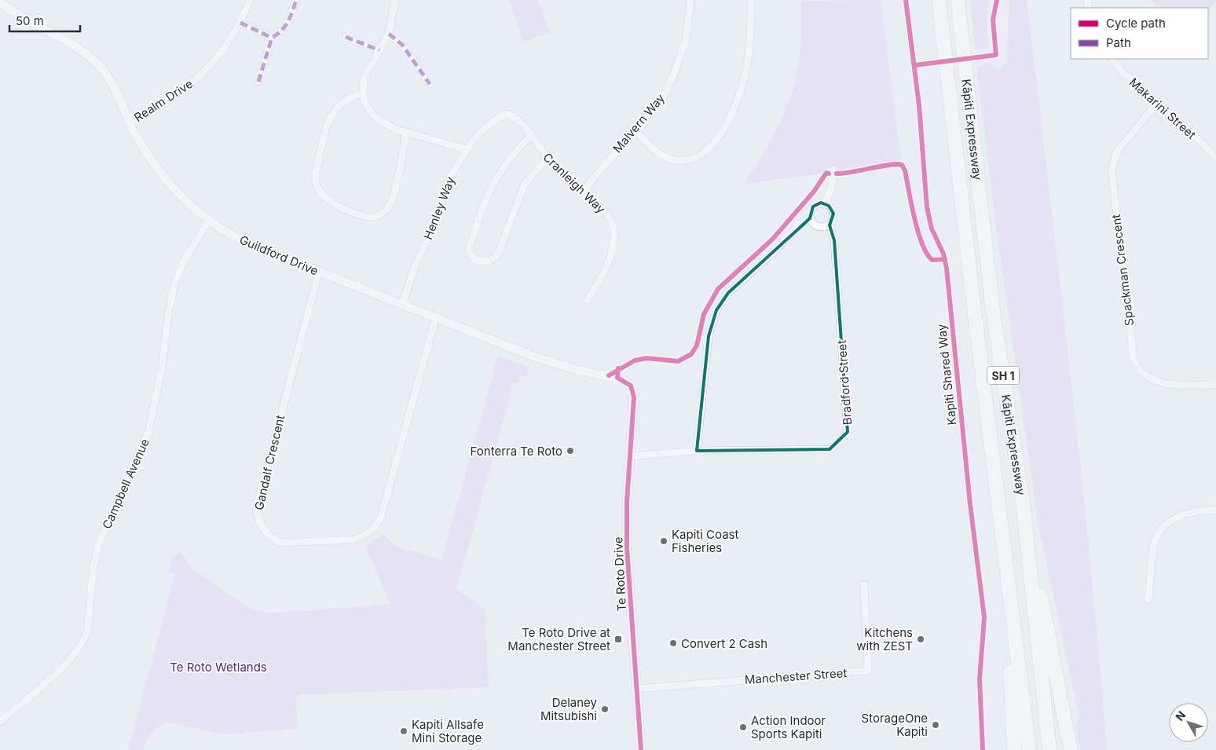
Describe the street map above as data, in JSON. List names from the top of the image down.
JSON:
{
  "streets": {
    "highway": ["Kāpiti Expressway", "SH 1"],
    "street": [
      "Realm Drive",
      "Makarini Street",
      "Malvern Way",
      "Cranleigh Way",
      "Henley Way",
      "Guildford Drive",
      "Spackman Crescent",
      "Bradford Street",
      "Gandalf Crescent",
      "Campbell Avenue",
      "Te Roto Drive",
      "Manchester Street"
    ],
    "cycle path": ["Kapiti Shared Way"]
  },
  "crossings": [
    ["Realm Drive", "Guildford Drive"],
    ["Makarini Street", "Spackman Crescent"],
    ["Malvern Way", "Cranleigh Way"],
    ["Cranleigh Way", "Henley Way"],
    ["Henley Way", "Guildford Drive"],
    ["Guildford Drive", "Gandalf Crescent"],
    ["Guildford Drive", "Campbell Avenue"],
    ["Guildford Drive", "Te Roto Drive"],
    ["Bradford Street", "Te Roto Drive"],
    ["Te Roto Drive", "Manchester Street"]
  ],
  "parks": ["Te Roto Wetlands"],
  "places": {
    "other": [
      "Fonterra Te Roto",
      "Kapiti Coast Fisheries",
      "Kitchens with ZEST",
      "Convert 2 Cash",
      "Delaney Mitsubishi",
      "StorageOne Kapiti",
      "Action Indoor Sports Kapiti",
      "Kapiti Allsafe Mini Storage"
    ],
    "transit": ["Te Roto Drive at Manchester Street"]
  },
  "legend": ["Cycle path", "Path"],
  "scale_bar": "50 m",
  "north": "top left"
}
